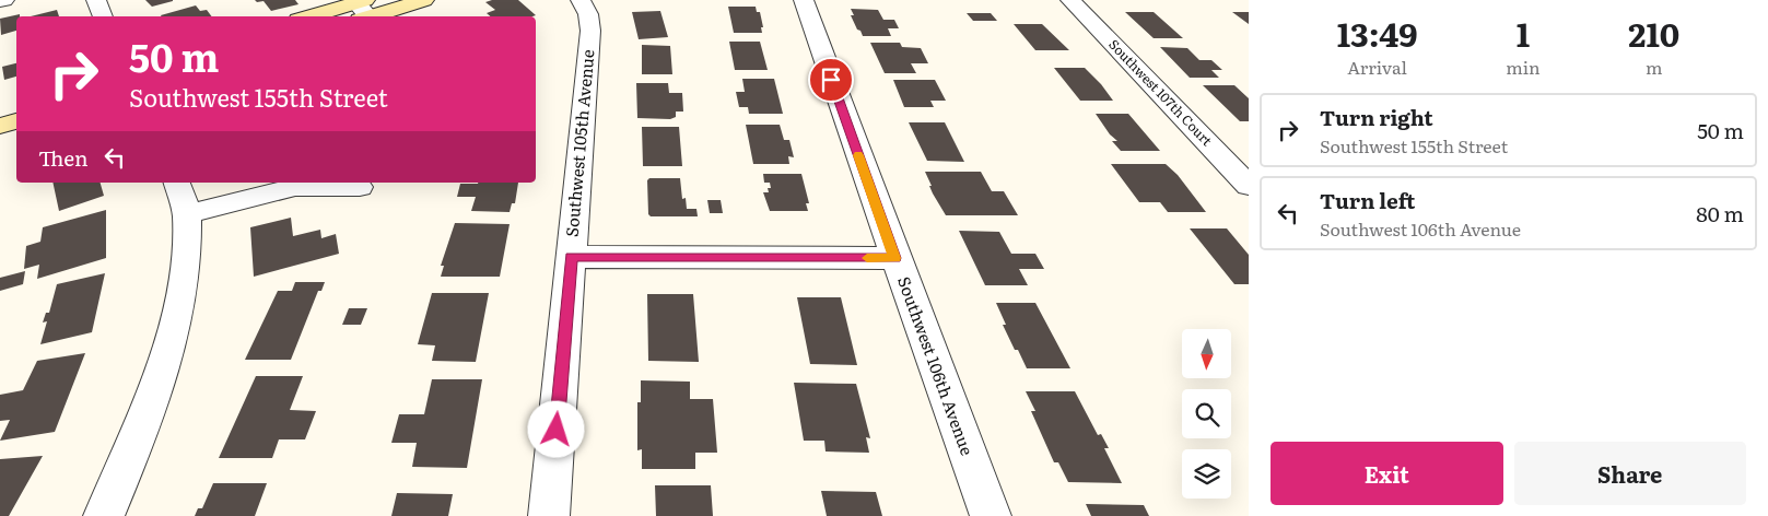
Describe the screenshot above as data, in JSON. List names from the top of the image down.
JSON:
{
  "streets": {
    "street": ["Southwest 107th Court", "Southwest 105th Avenue", "Southwest 106th Avenue"]
  },
  "north": "bottom",
  "page": {
    "eta": [
      "13:49",
      "Arrival",
      "1",
      "min",
      "210",
      "m"
    ],
    "turn": ["50 m", "Southwest 155th Street"],
    "list": [
      {
        "name": "Turn right",
        "note": "Southwest 155th Street",
        "value": "50 m"
      },
      {
        "name": "Turn left",
        "note": "Southwest 106th Avenue",
        "value": "80 m"
      }
    ],
    "then": "Then",
    "buttons": ["Exit", "Share"]
  }
}
